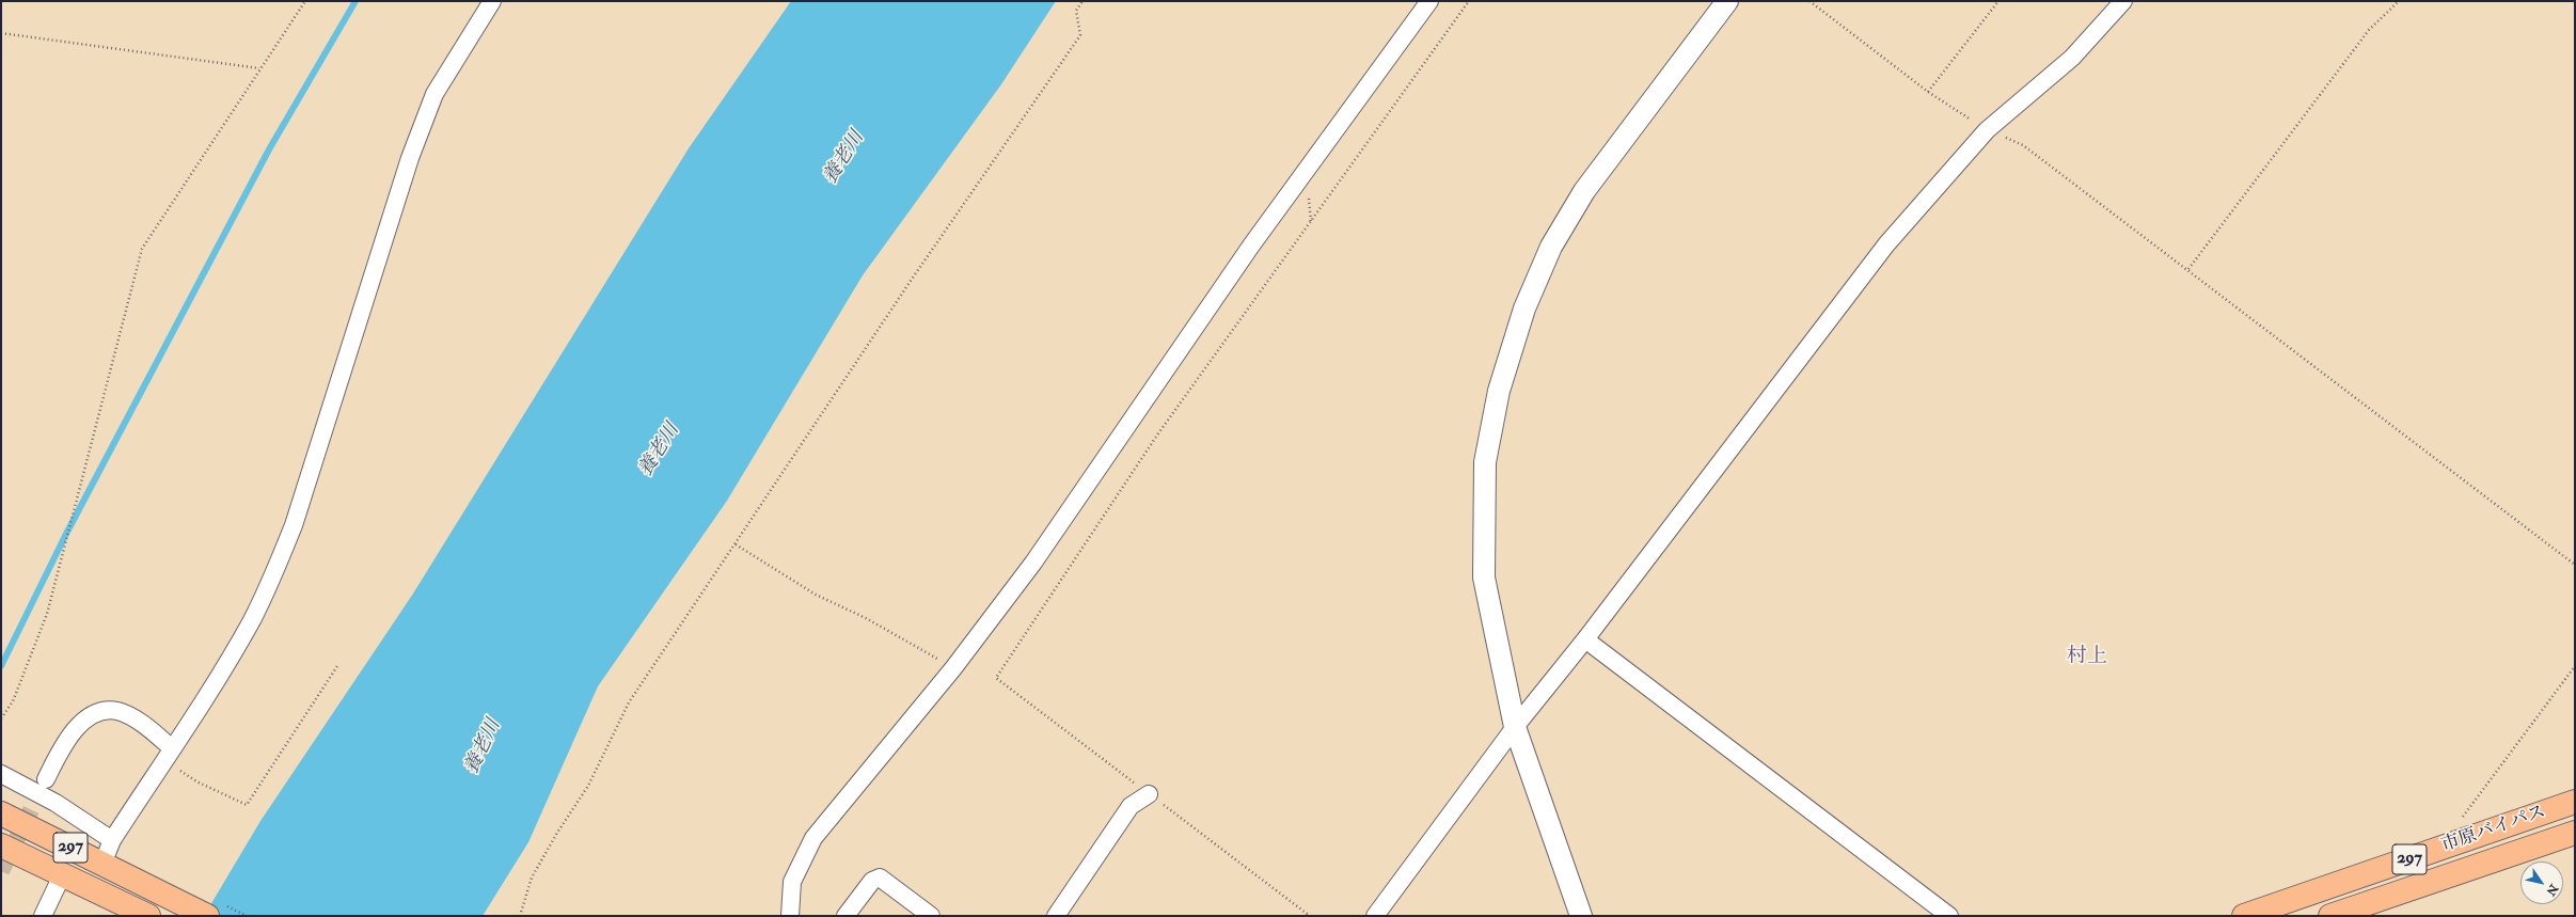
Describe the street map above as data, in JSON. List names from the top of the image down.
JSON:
{
  "streets": {
    "highway": ["市原バイパス", "297"]
  },
  "districts": ["村上"],
  "water": ["養老川"],
  "north": "bottom right"
}
